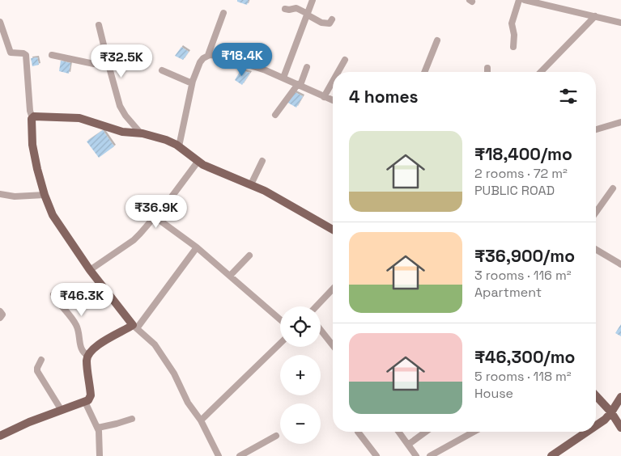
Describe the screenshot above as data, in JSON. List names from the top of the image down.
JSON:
{
  "page": {
    "price": [
      "₹18.4K",
      "₹32.5K",
      "₹36.9K",
      "₹46.3K"
    ],
    "heading": "4 homes",
    "list": [
      {
        "name": "₹18,400/mo",
        "note": "2 rooms · 72 m² · PUBLIC ROAD"
      },
      {
        "name": "₹36,900/mo",
        "note": "3 rooms · 116 m² · Apartment"
      },
      {
        "name": "₹46,300/mo",
        "note": "5 rooms · 118 m² · House"
      }
    ],
    "map_buttons": ["+", "−"]
  }
}
